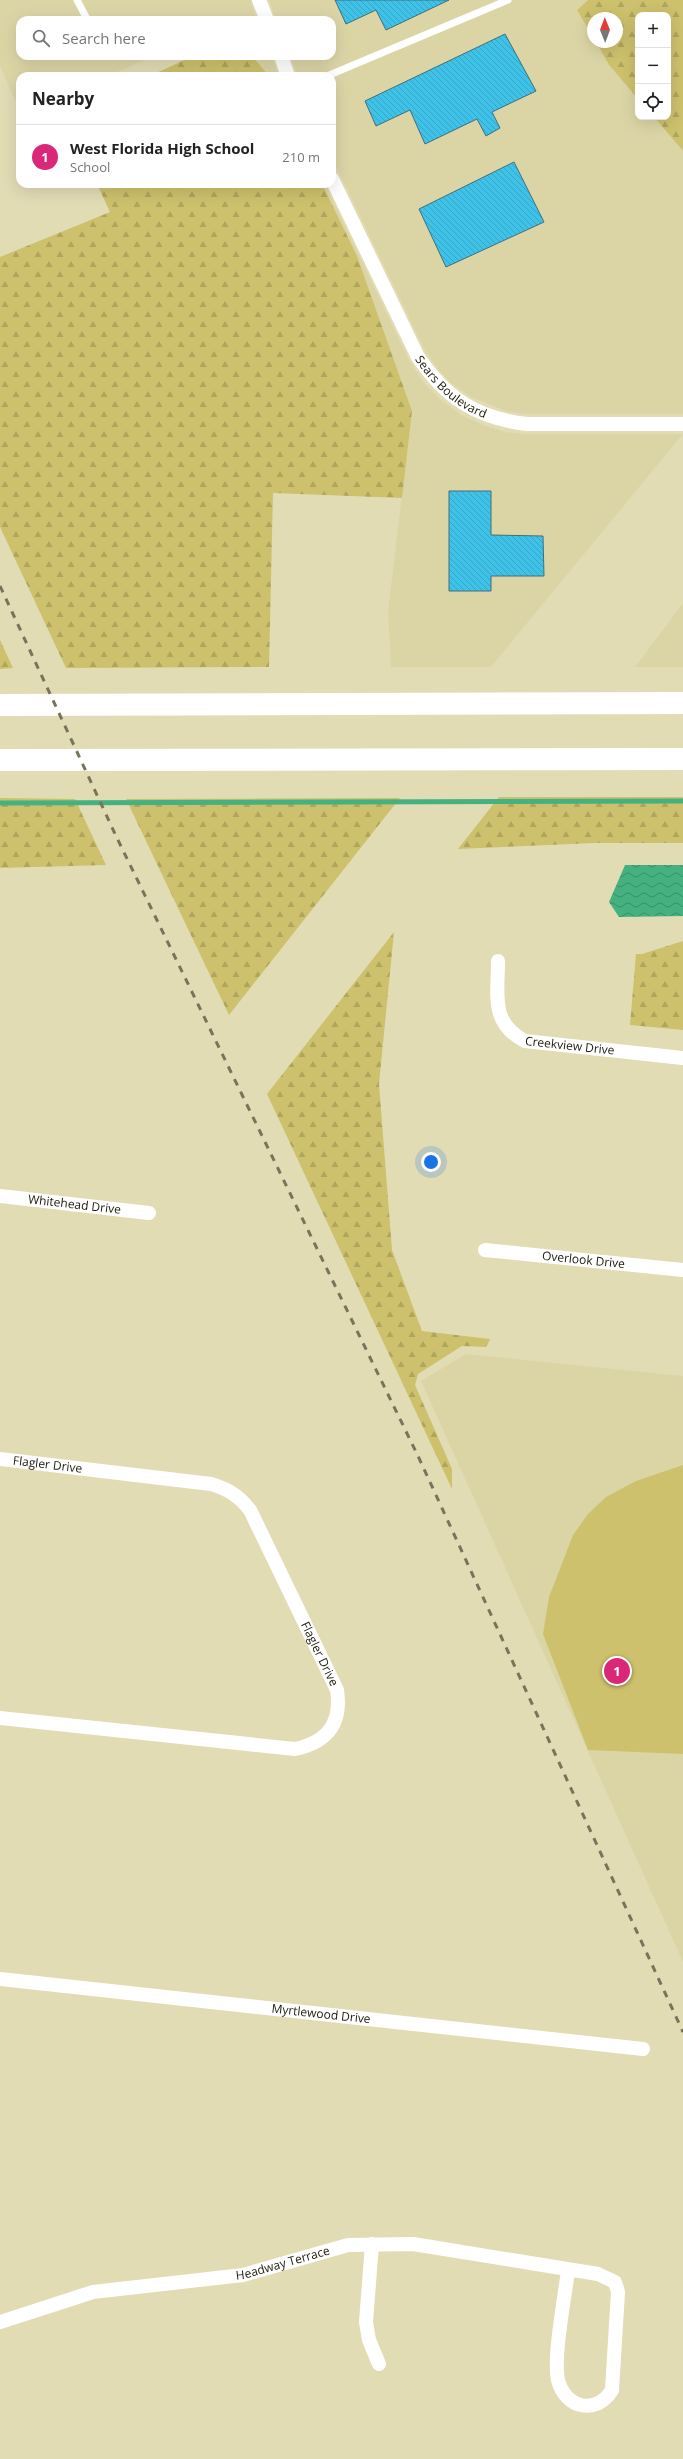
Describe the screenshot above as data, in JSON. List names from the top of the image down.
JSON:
{
  "streets": {
    "street": [
      "Sears Boulevard",
      "Creekview Drive",
      "Whitehead Drive",
      "Overlook Drive",
      "Flagler Drive",
      "Myrtlewood Drive",
      "Headway Terrace"
    ]
  },
  "north": "top",
  "page": {
    "map_buttons": ["+", "−"],
    "search": "Search here",
    "heading": "Nearby",
    "list": [
      {
        "mark": "1",
        "name": "West Florida High School",
        "note": "School",
        "value": "210 m"
      }
    ],
    "pins": "1"
  }
}
